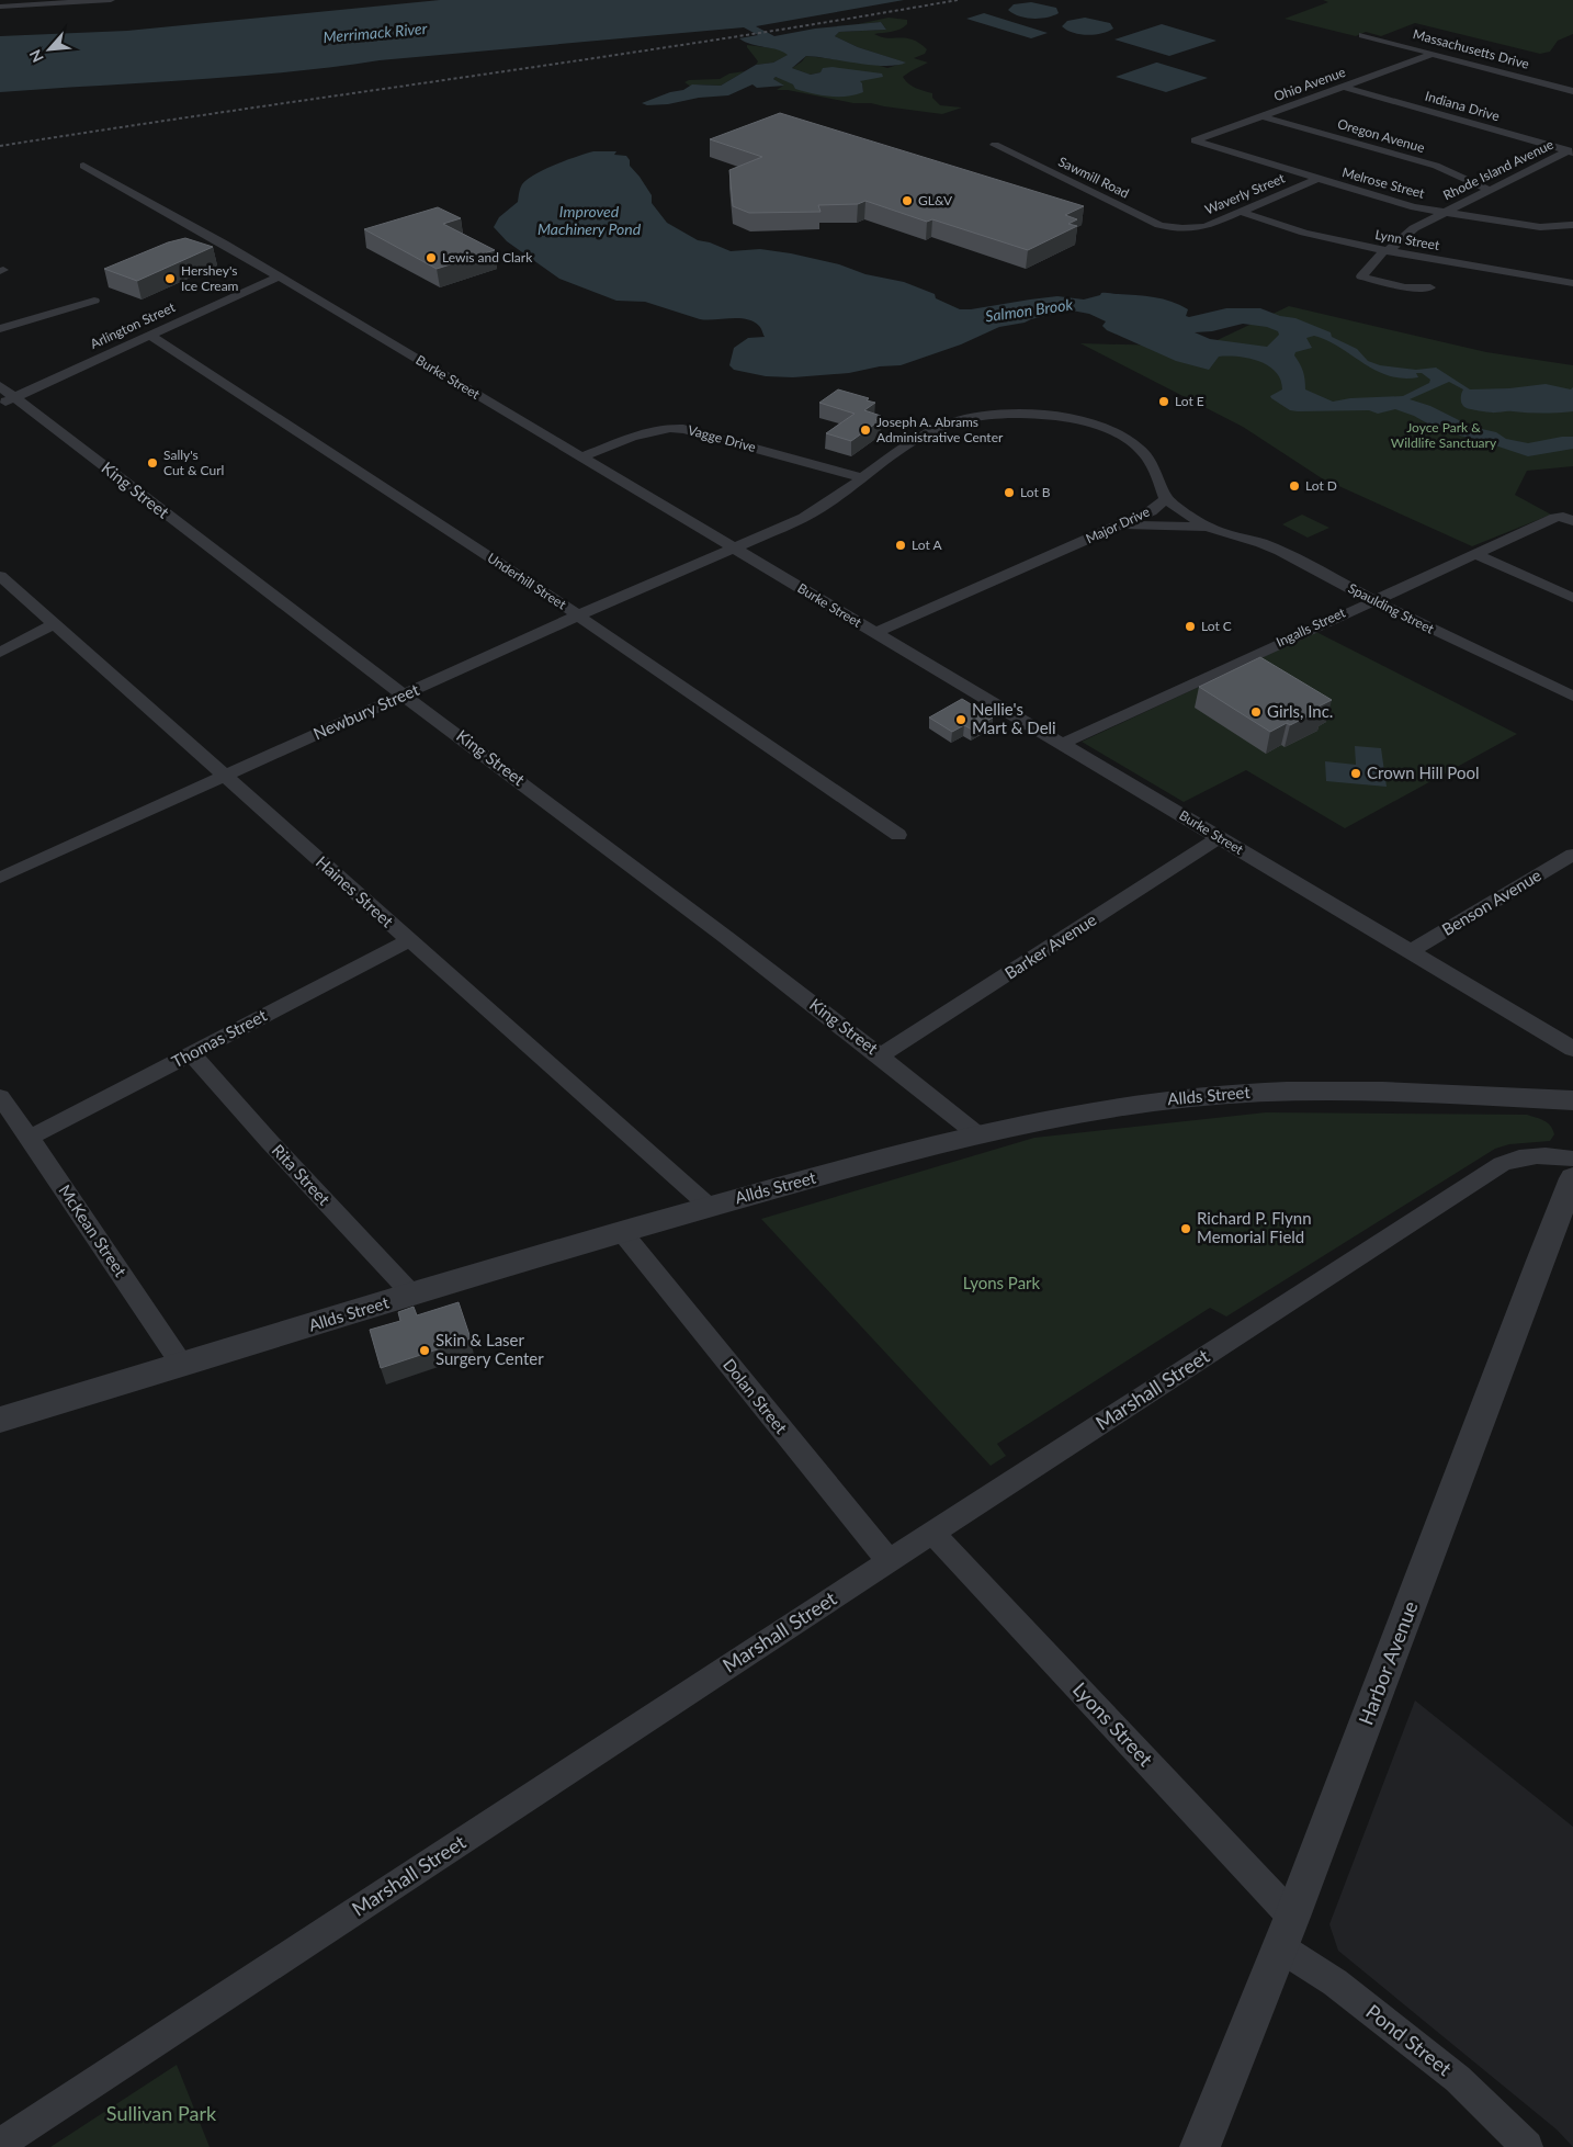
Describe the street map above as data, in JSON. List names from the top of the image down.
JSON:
{
  "streets": {
    "street": [
      "Massachusetts Drive",
      "Ohio Avenue",
      "Indiana Drive",
      "Oregon Avenue",
      "Rhode Island Avenue",
      "Sawmill Road",
      "Melrose Street",
      "Waverly Street",
      "Lynn Street",
      "Arlington Street",
      "Burke Street",
      "Vagge Drive",
      "King Street",
      "Major Drive",
      "Underhill Street",
      "Spaulding Street",
      "Ingalls Street",
      "Newbury Street",
      "Haines Street",
      "Benson Avenue",
      "Barker Avenue",
      "Thomas Street",
      "Allds Street",
      "Rita Street",
      "McKean Street",
      "Marshall Street",
      "Dolan Street",
      "Harbor Avenue",
      "Lyons Street",
      "Pond Street"
    ]
  },
  "crossings": [
    ["Massachusetts Drive", "Ohio Avenue"],
    ["Ohio Avenue", "Indiana Drive"],
    ["Ohio Avenue", "Oregon Avenue"],
    ["Ohio Avenue", "Melrose Street"],
    ["Indiana Drive", "Rhode Island Avenue"],
    ["Oregon Avenue", "Rhode Island Avenue"],
    ["Rhode Island Avenue", "Melrose Street"],
    ["Rhode Island Avenue", "Lynn Street"],
    ["Sawmill Road", "Waverly Street"],
    ["Melrose Street", "Waverly Street"],
    ["Waverly Street", "Lynn Street"],
    ["Arlington Street", "Burke Street"],
    ["Arlington Street", "King Street"],
    ["Arlington Street", "Underhill Street"],
    ["Burke Street", "Vagge Drive"],
    ["Burke Street", "Major Drive"],
    ["Burke Street", "Ingalls Street"],
    ["Burke Street", "Newbury Street"],
    ["Burke Street", "Benson Avenue"],
    ["Burke Street", "Barker Avenue"],
    ["Vagge Drive", "Major Drive"],
    ["King Street", "Newbury Street"],
    ["King Street", "Barker Avenue"],
    ["King Street", "Allds Street"],
    ["Major Drive", "Spaulding Street"],
    ["Major Drive", "Newbury Street"],
    ["Underhill Street", "Newbury Street"],
    ["Spaulding Street", "Ingalls Street"],
    ["Newbury Street", "Haines Street"],
    ["Haines Street", "Thomas Street"],
    ["Haines Street", "Allds Street"],
    ["Thomas Street", "Rita Street"],
    ["Thomas Street", "McKean Street"],
    ["Allds Street", "Rita Street"],
    ["Allds Street", "McKean Street"],
    ["Allds Street", "Dolan Street"],
    ["Marshall Street", "Dolan Street"],
    ["Marshall Street", "Lyons Street"],
    ["Harbor Avenue", "Lyons Street"],
    ["Harbor Avenue", "Pond Street"],
    ["Lyons Street", "Pond Street"]
  ],
  "water": ["Merrimack River", "Improved Machinery Pond", "Salmon Brook"],
  "parks": ["Joyce Park & Wildlife Sanctuary", "Lyons Park", "Sullivan Park"],
  "places": [
    "GL&V",
    "Lewis and Clark",
    "Hershey's Ice Cream",
    "Lot E",
    "Joseph A. Abrams Administrative Center",
    "Sally's Cut & Curl",
    "Lot D",
    "Lot B",
    "Lot A",
    "Lot C",
    "Girls, Inc.",
    "Nellie's Mart & Deli",
    "Crown Hill Pool",
    "Richard P. Flynn Memorial Field",
    "Skin & Laser Surgery Center"
  ],
  "north": "bottom left"
}
